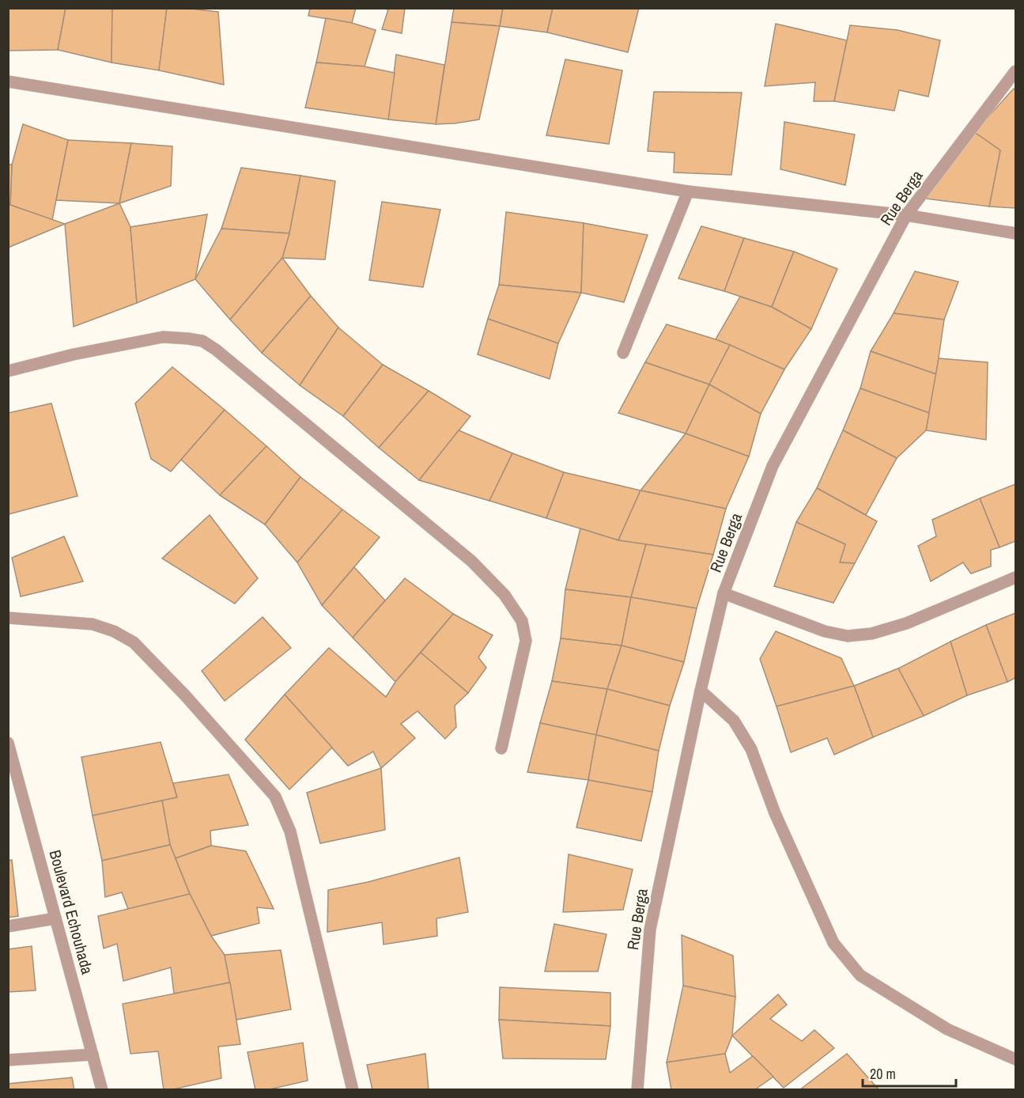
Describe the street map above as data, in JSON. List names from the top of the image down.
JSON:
{
  "streets": {
    "street": ["Rue Berga", "Boulevard Echouhada"]
  },
  "scale_bar": "20 m"
}
